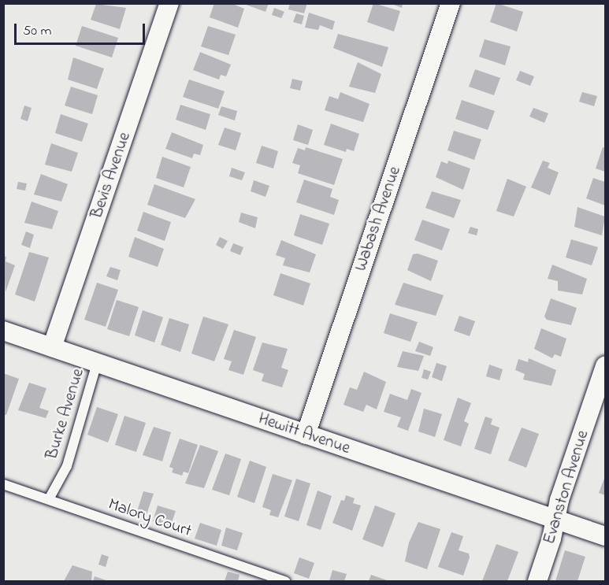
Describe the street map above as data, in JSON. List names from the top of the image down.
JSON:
{
  "streets": {
    "street": [
      "Bevis Avenue",
      "Wabash Avenue",
      "Hewitt Avenue",
      "Evanston Avenue"
    ],
    "lane": ["Burke Avenue", "Malory Court"]
  },
  "crossings": [
    ["Bevis Avenue", "Hewitt Avenue"],
    ["Wabash Avenue", "Hewitt Avenue"],
    ["Burke Avenue", "Hewitt Avenue"],
    ["Burke Avenue", "Malory Court"],
    ["Hewitt Avenue", "Evanston Avenue"]
  ],
  "scale_bar": "50 m"
}
